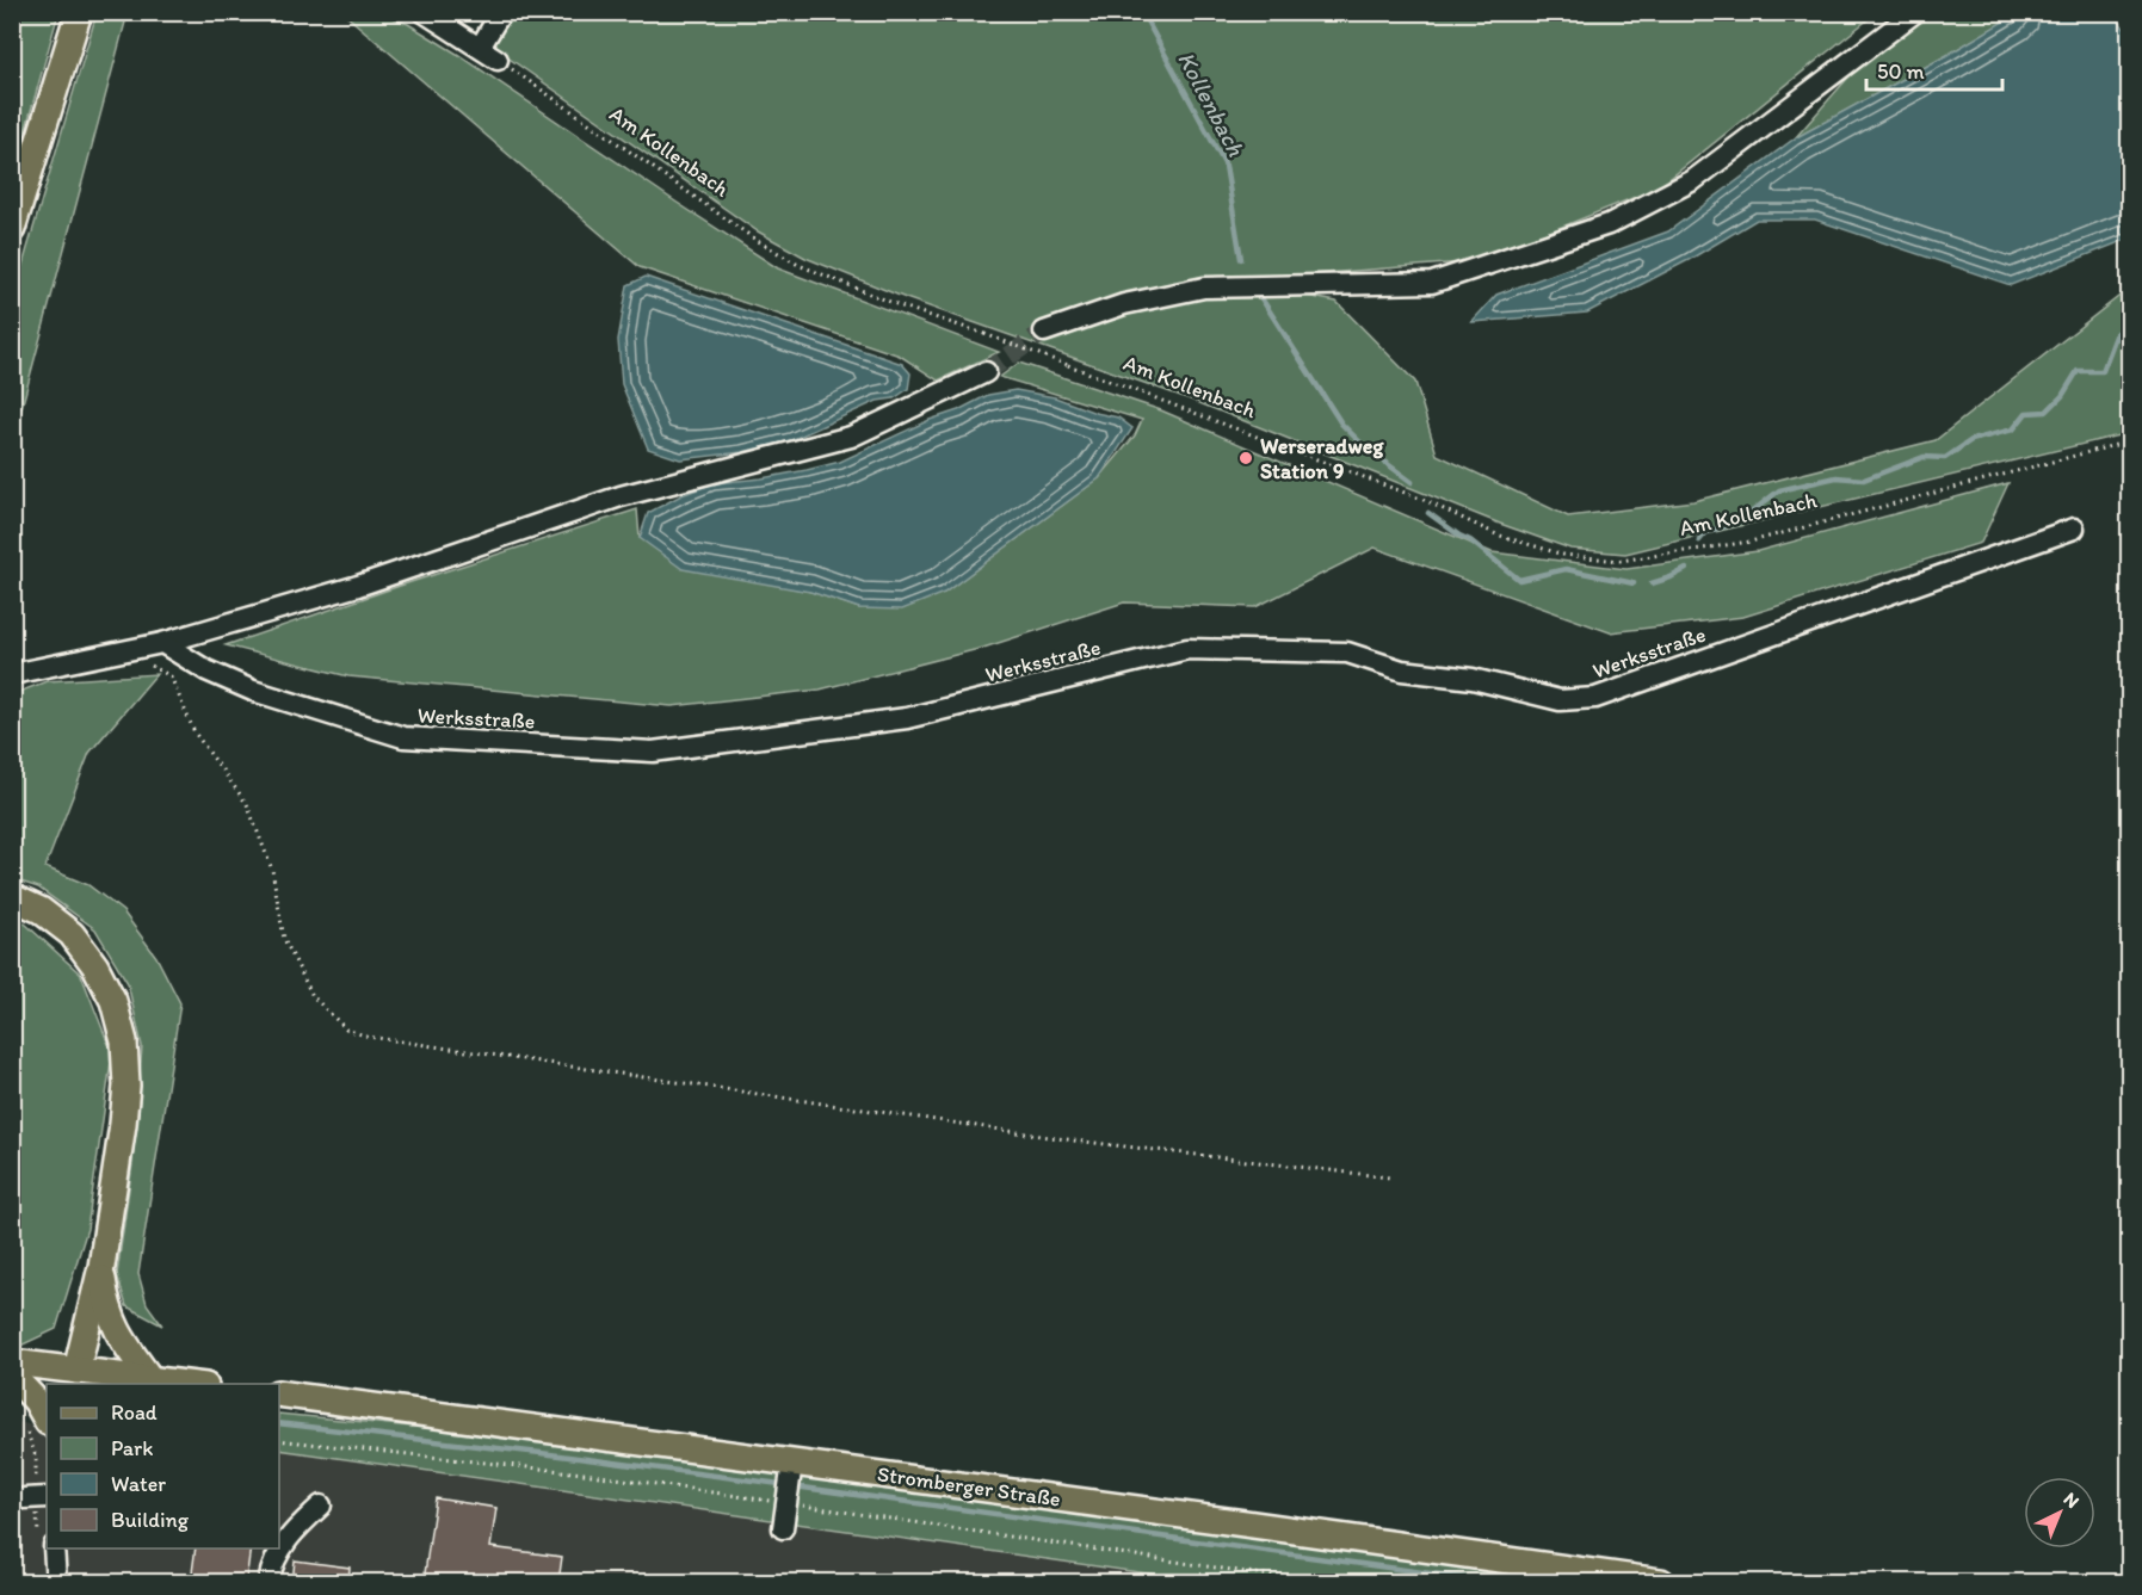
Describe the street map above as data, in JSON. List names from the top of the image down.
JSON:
{
  "streets": {
    "main road": ["Stromberger Straße"],
    "street": ["Werksstraße"],
    "path": ["Am Kollenbach"]
  },
  "water": ["Kollenbach"],
  "places": ["Werseradweg Station 9"],
  "legend": [
    "Road",
    "Park",
    "Water",
    "Building"
  ],
  "scale_bar": "50 m",
  "north": "top right"
}
